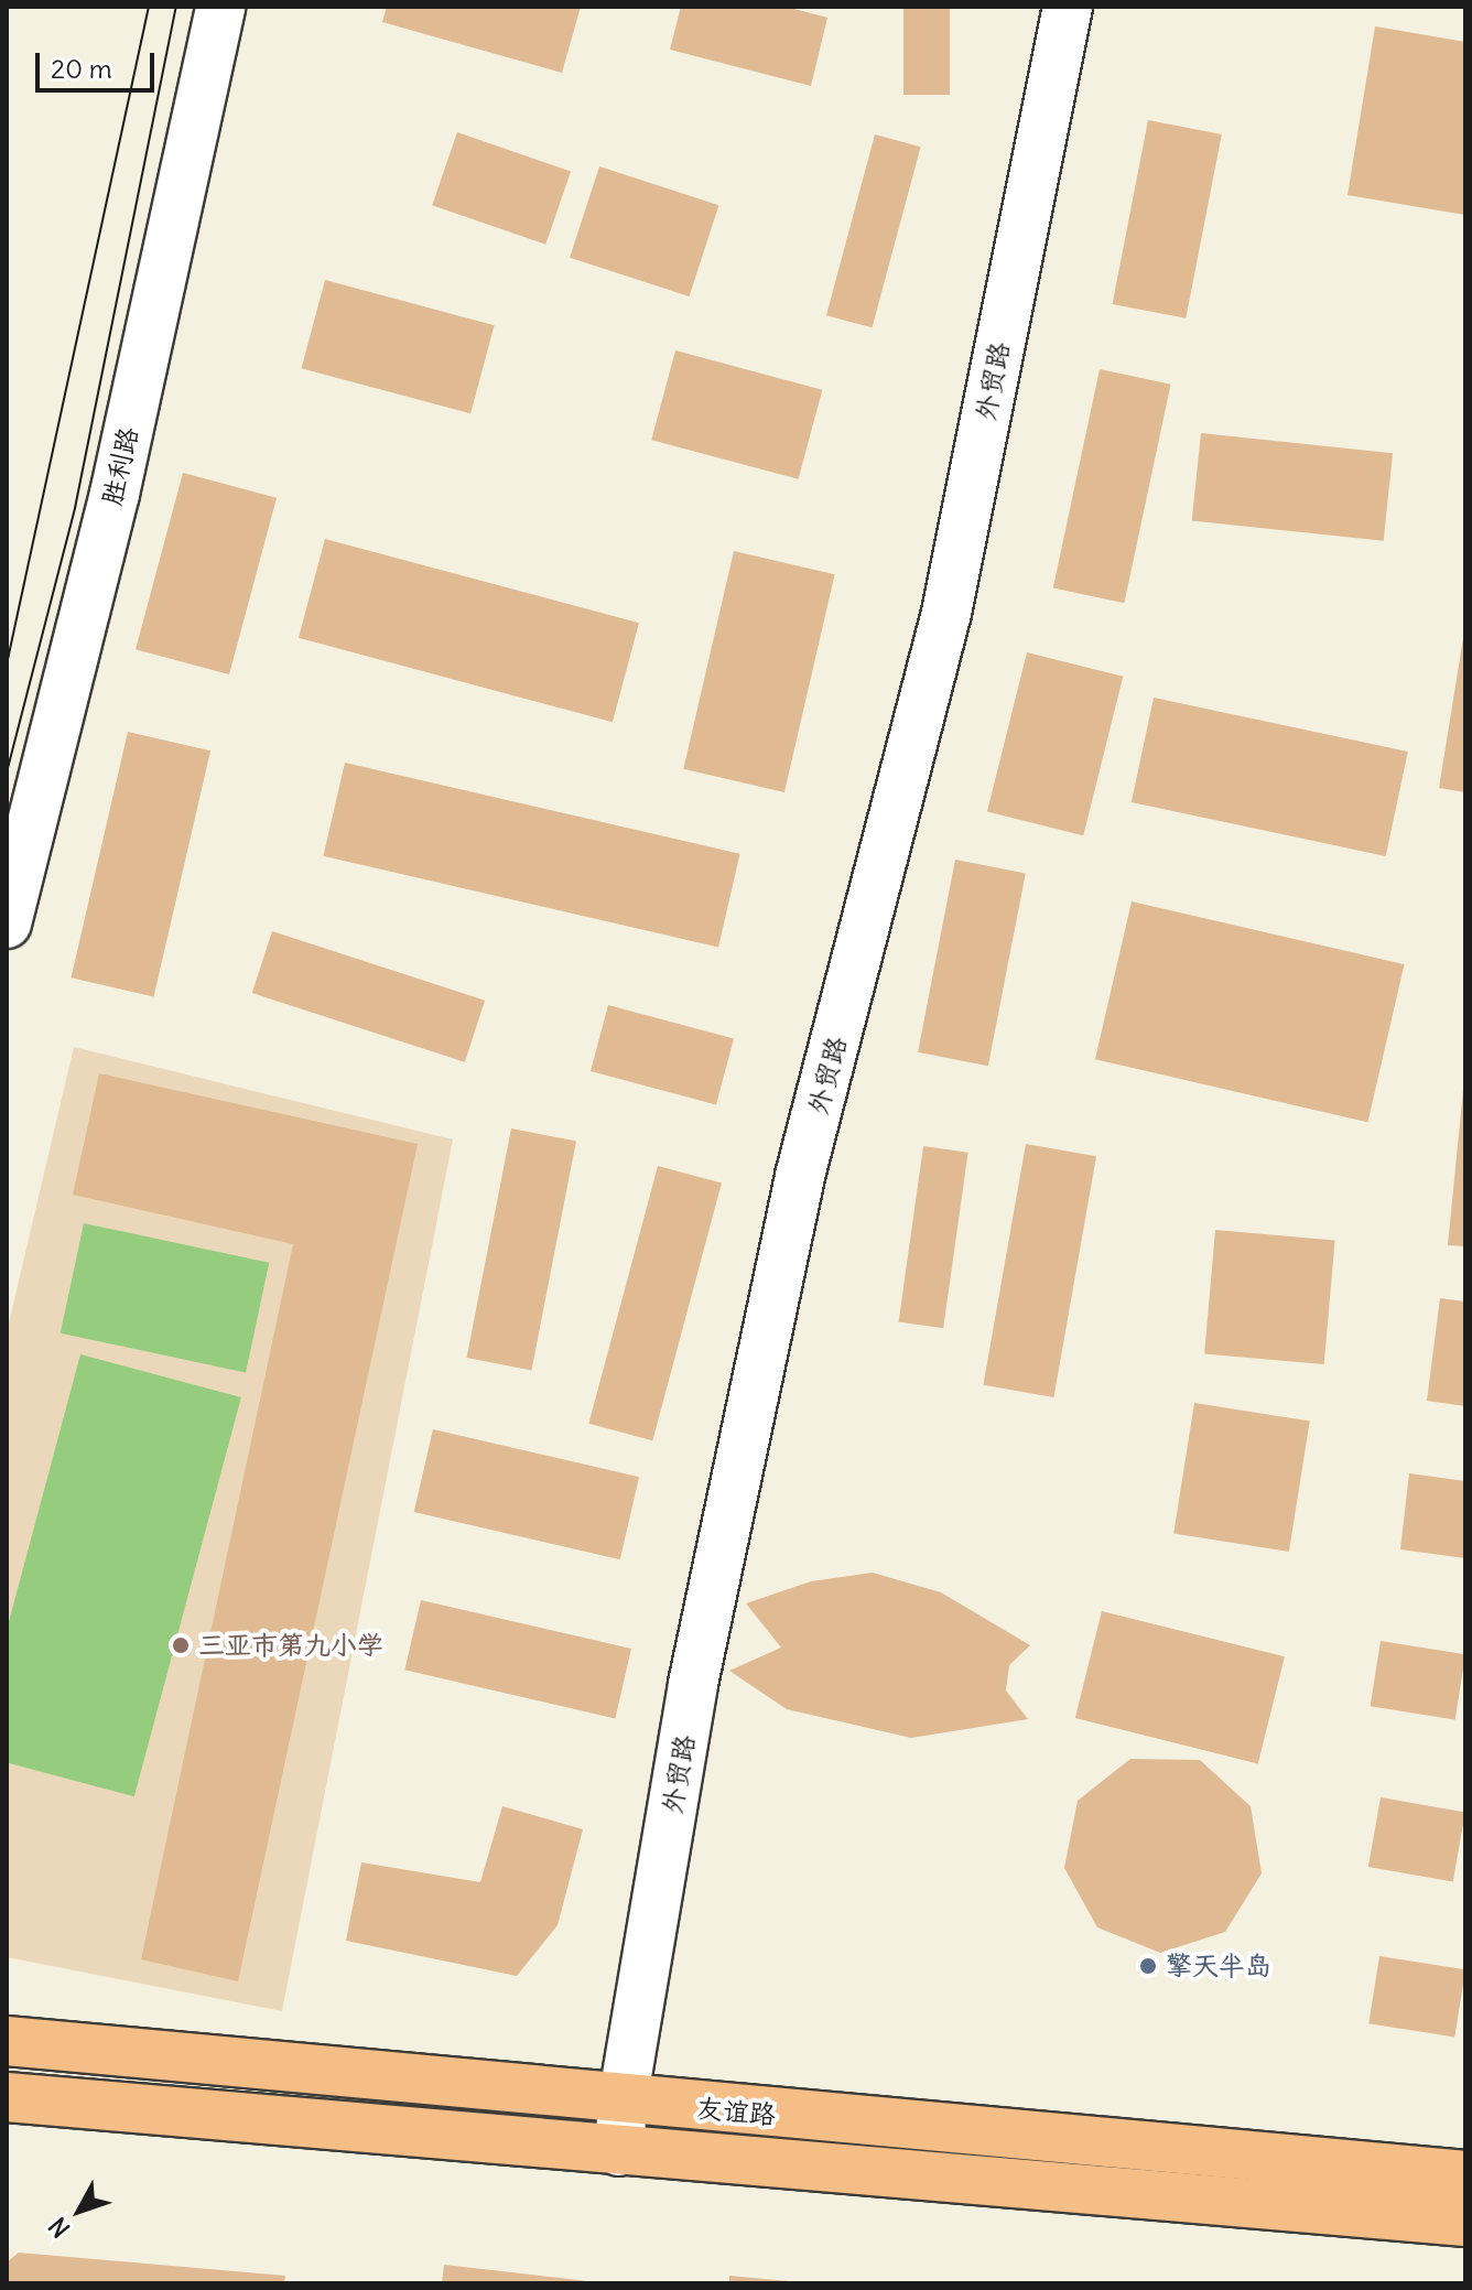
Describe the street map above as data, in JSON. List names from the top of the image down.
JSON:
{
  "streets": {
    "main road": ["友谊路"],
    "street": ["外贸路", "胜利路"]
  },
  "crossings": [
    ["外贸路", "友谊路"]
  ],
  "places": ["三亚市第九小学", "擎天半岛"],
  "scale_bar": "20 m",
  "north": "bottom left"
}
